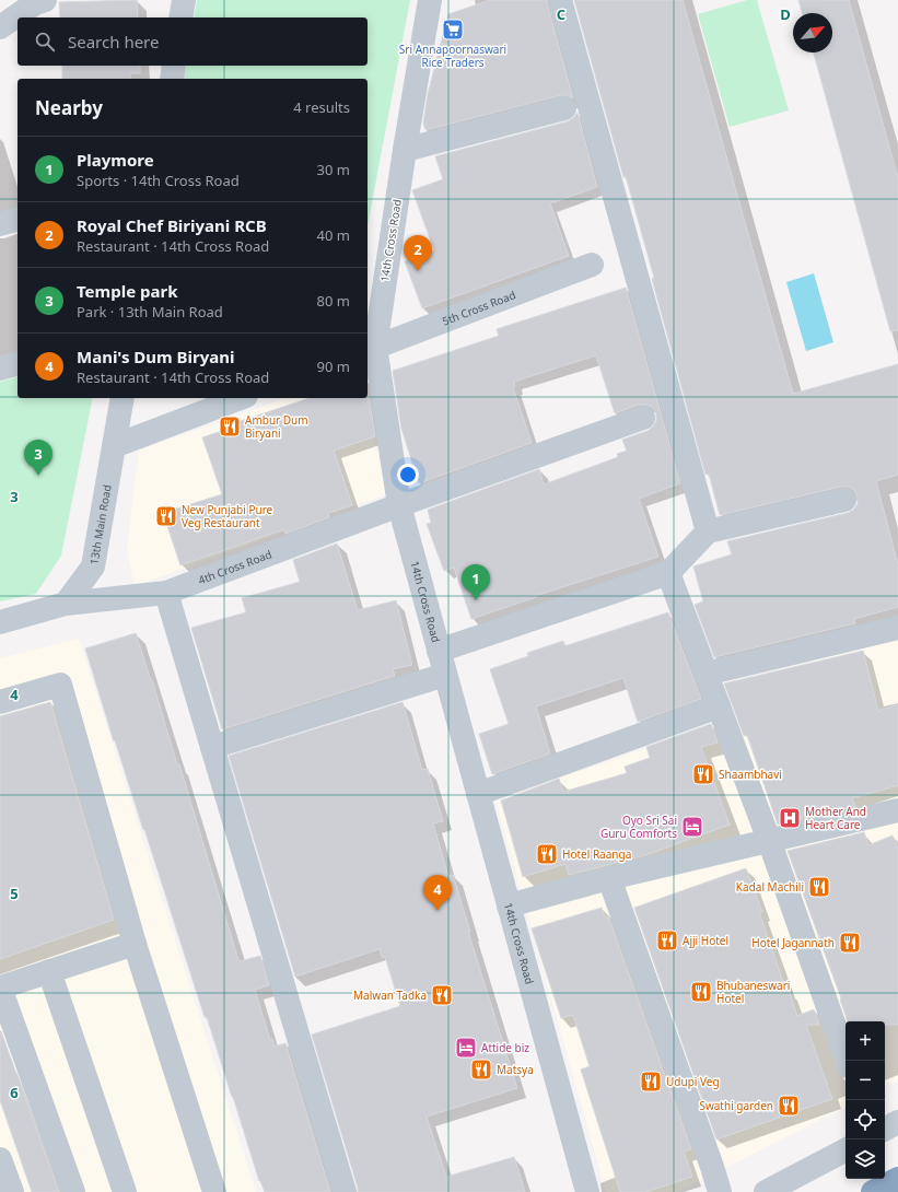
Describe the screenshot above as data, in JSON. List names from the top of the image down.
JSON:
{
  "streets": {
    "street": [
      "14th Cross Road",
      "5th Cross Road",
      "13th Main Road",
      "4th Cross Road"
    ]
  },
  "crossings": [
    ["14th Cross Road", "5th Cross Road"],
    ["14th Cross Road", "4th Cross Road"],
    ["13th Main Road", "4th Cross Road"]
  ],
  "places": {
    "supermarket": ["Sri Annapoornaswari Rice Traders"],
    "restaurant": [
      "Ambur Dum Biryani",
      "New Punjabi Pure Veg Restaurant",
      "Shaambhavi",
      "Hotel Raanga",
      "Kadal Machili",
      "Ajji Hotel",
      "Hotel Jagannath",
      "Bhubaneswari Hotel",
      "Malwan Tadka",
      "Matsya",
      "Udupi Veg",
      "Swathi garden"
    ],
    "hospital": ["Mother And Heart Care"],
    "hotel": ["Oyo Sri Sai Guru Comforts", "Attide biz"]
  },
  "north": "top right",
  "page": {
    "search": "Search here",
    "heading": ["Nearby", "4 results"],
    "list": [
      {
        "mark": "1",
        "name": "Playmore",
        "note": "Sports · 14th Cross Road",
        "value": "30 m"
      },
      {
        "mark": "2",
        "name": "Royal Chef Biriyani RCB",
        "note": "Restaurant · 14th Cross Road",
        "value": "40 m"
      },
      {
        "mark": "3",
        "name": "Temple park",
        "note": "Park · 13th Main Road",
        "value": "80 m"
      },
      {
        "mark": "4",
        "name": "Mani's Dum Biryani",
        "note": "Restaurant · 14th Cross Road",
        "value": "90 m"
      }
    ],
    "pins": [
      "2",
      "3",
      "1",
      "4"
    ],
    "map_buttons": ["+", "−"]
  },
  "grid": {
    "columns": ["C", "D"],
    "rows": [
      "3",
      "4",
      "5",
      "6"
    ]
  }
}
